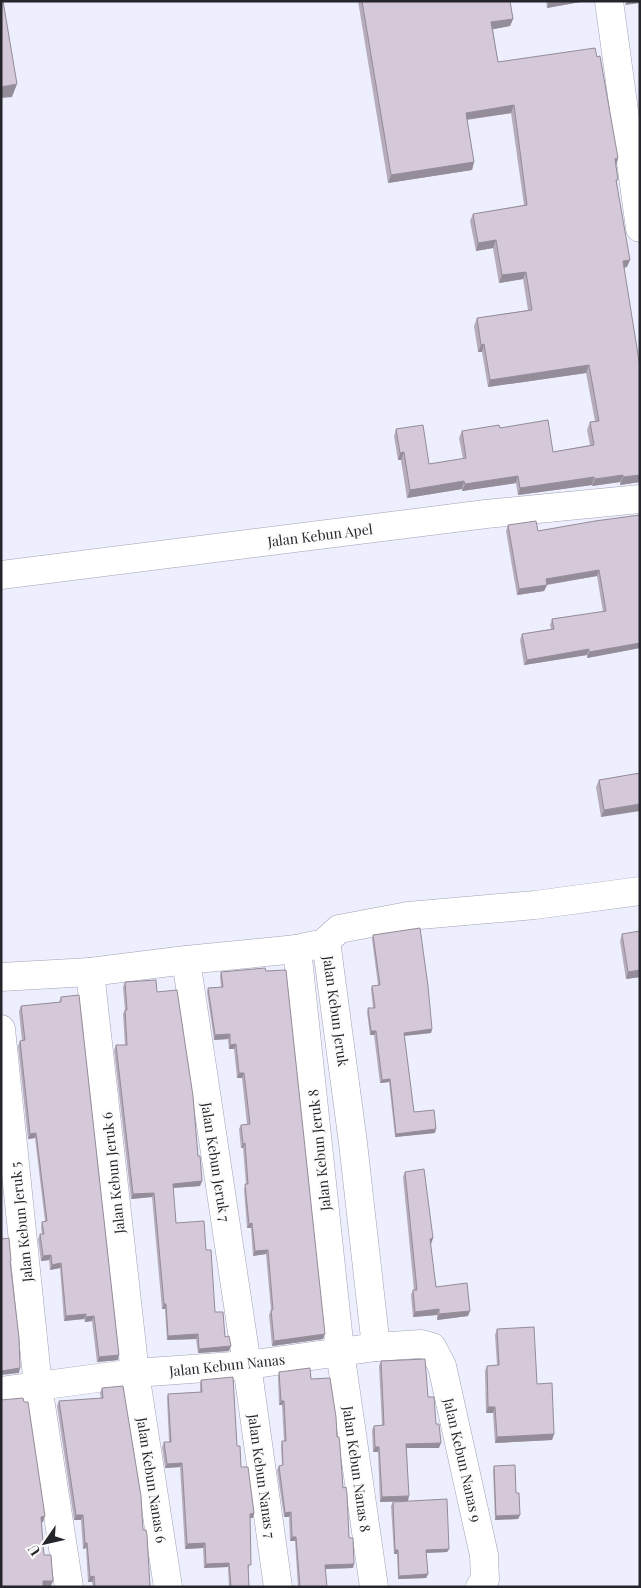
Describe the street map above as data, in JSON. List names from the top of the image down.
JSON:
{
  "streets": {
    "street": [
      "Jalan Kebun Apel",
      "Jalan Kebun Jeruk",
      "Jalan Kebun Jeruk 8",
      "Jalan Kebun Jeruk 7",
      "Jalan Kebun Jeruk 6",
      "Jalan Kebun Jeruk 5",
      "Jalan Kebun Nanas",
      "Jalan Kebun Nanas 9",
      "Jalan Kebun Nanas 8",
      "Jalan Kebun Nanas 7",
      "Jalan Kebun Nanas 6"
    ]
  },
  "crossings": [
    ["Jalan Kebun Jeruk", "Jalan Kebun Jeruk 8"],
    ["Jalan Kebun Jeruk", "Jalan Kebun Jeruk 7"],
    ["Jalan Kebun Jeruk", "Jalan Kebun Jeruk 6"],
    ["Jalan Kebun Jeruk", "Jalan Kebun Nanas"],
    ["Jalan Kebun Jeruk 8", "Jalan Kebun Nanas"],
    ["Jalan Kebun Jeruk 8", "Jalan Kebun Nanas 8"],
    ["Jalan Kebun Jeruk 7", "Jalan Kebun Nanas"],
    ["Jalan Kebun Jeruk 7", "Jalan Kebun Nanas 7"],
    ["Jalan Kebun Jeruk 6", "Jalan Kebun Nanas"],
    ["Jalan Kebun Jeruk 6", "Jalan Kebun Nanas 6"],
    ["Jalan Kebun Jeruk 5", "Jalan Kebun Nanas"],
    ["Jalan Kebun Nanas", "Jalan Kebun Nanas 9"],
    ["Jalan Kebun Nanas", "Jalan Kebun Nanas 8"],
    ["Jalan Kebun Nanas", "Jalan Kebun Nanas 7"],
    ["Jalan Kebun Nanas", "Jalan Kebun Nanas 6"]
  ],
  "north": "bottom left"
}
